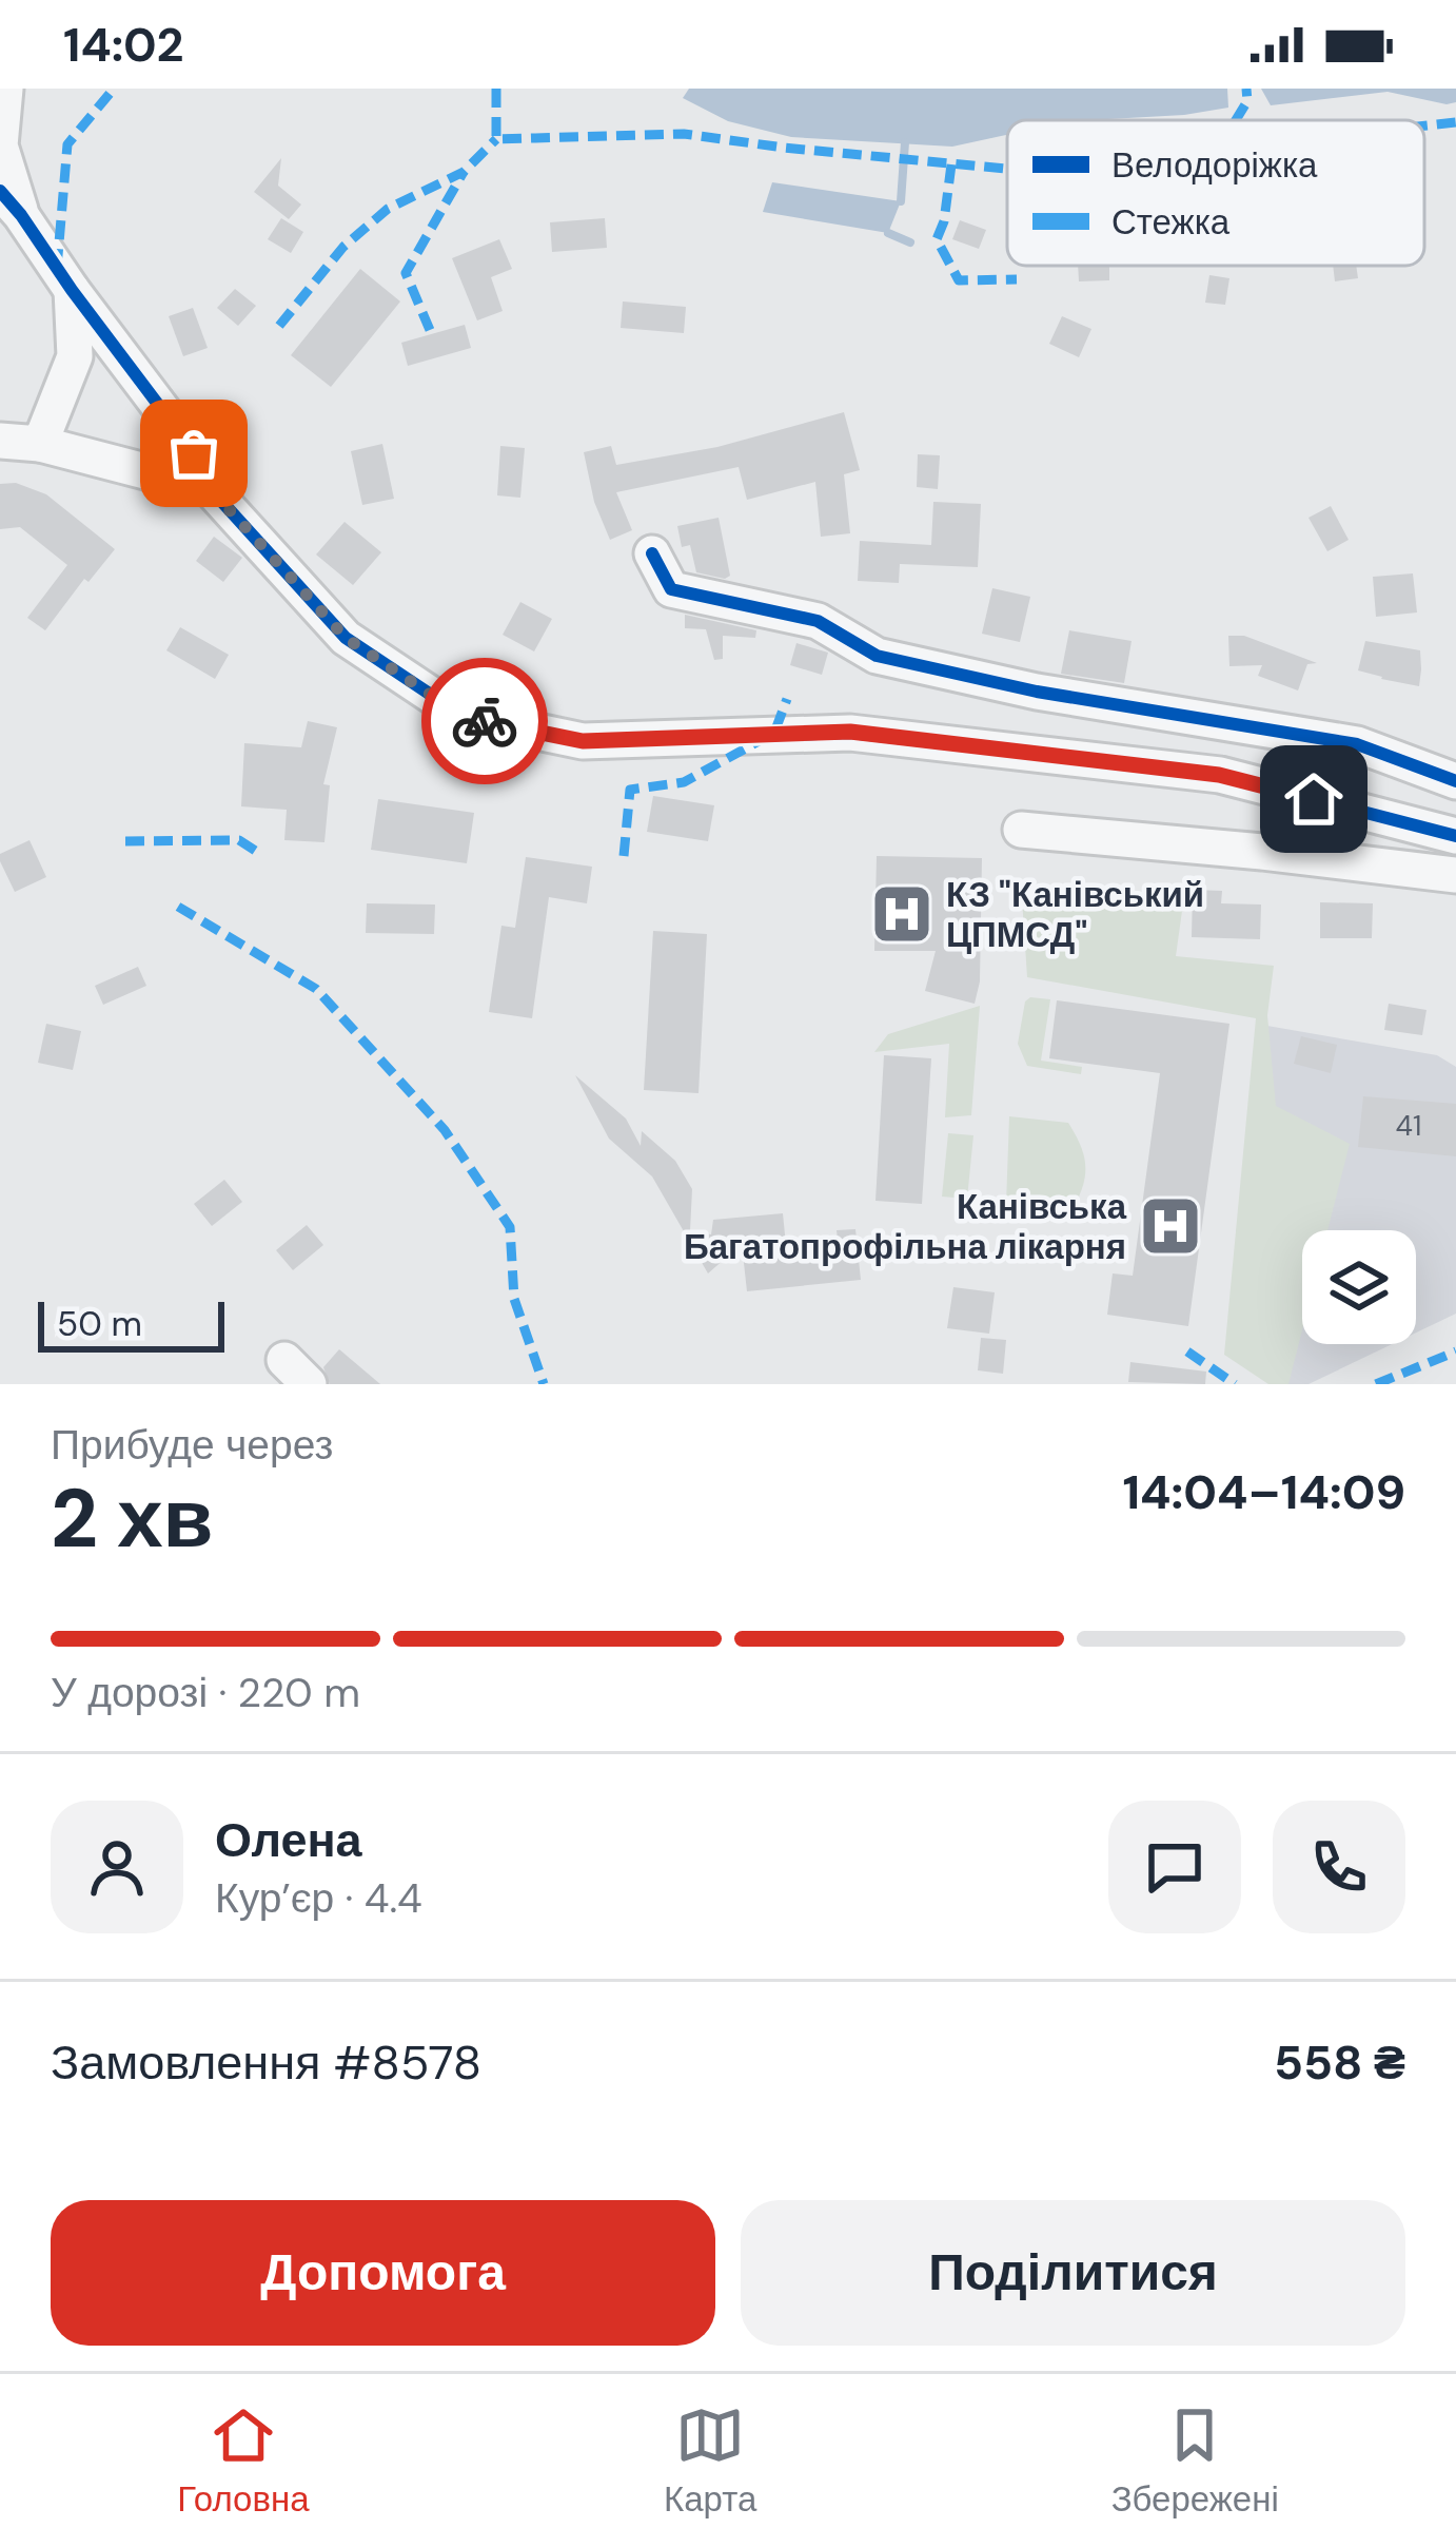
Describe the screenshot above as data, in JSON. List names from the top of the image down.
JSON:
{
  "places": {
    "hospital": ["КЗ \"Канівський ЦПМСД\"", "Канівська Багатопрофільна лікарня"]
  },
  "house_numbers": ["41"],
  "legend": ["Велодоріжка", "Стежка"],
  "scale_bar": "50 m",
  "page": {
    "status": "14:02",
    "scale": "50 m",
    "heading": ["2 хв", "Прибуде через", "14:04–14:09"],
    "panel": [
      "Олена",
      "Кур’єр · 4.4",
      "Замовлення #8578",
      "558 ₴"
    ],
    "bar": "У дорозі · 220 m",
    "buttons": ["Допомога", "Поділитися"],
    "tabs": ["Головна", "Карта", "Збережені"]
  }
}
